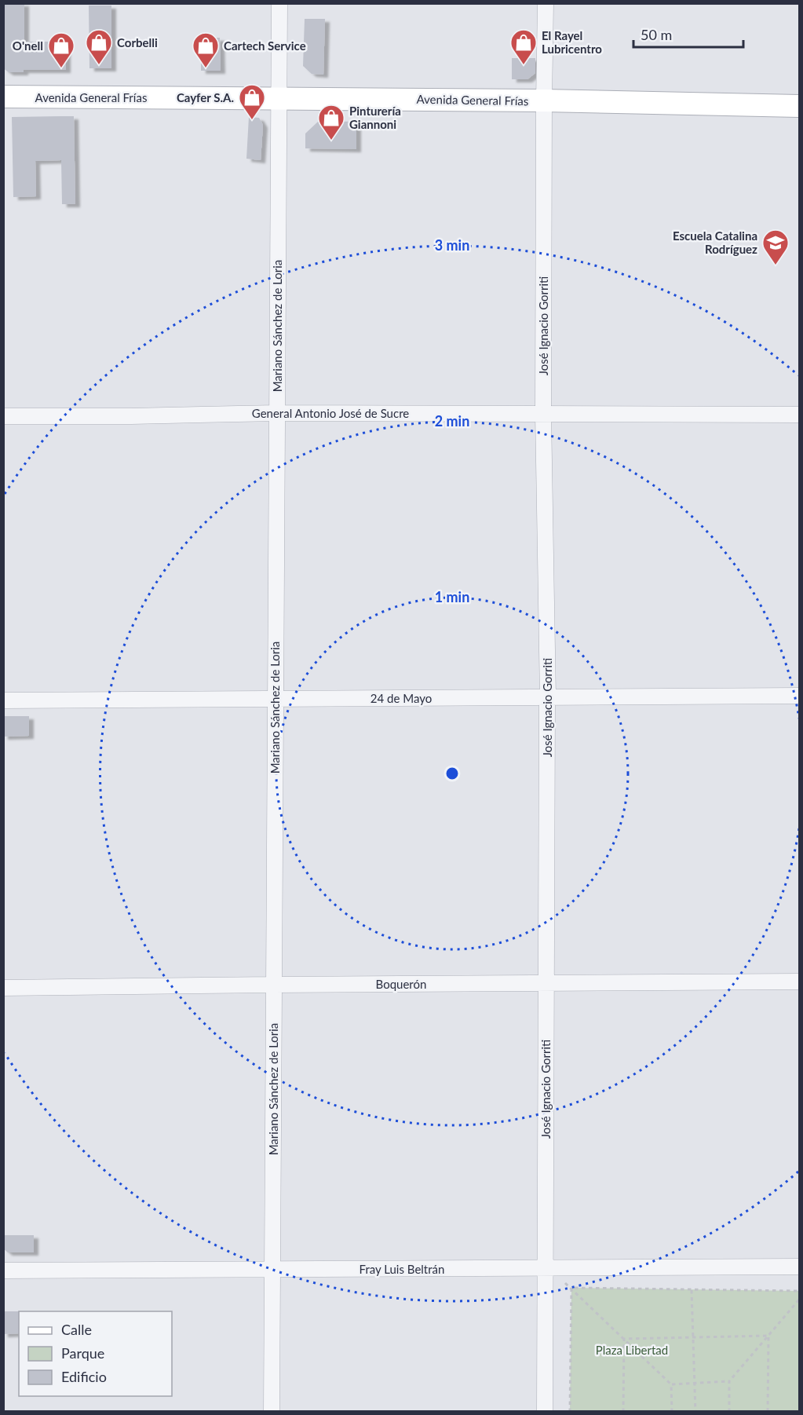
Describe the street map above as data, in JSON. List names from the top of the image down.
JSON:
{
  "streets": {
    "main road": ["Avenida General Frías"],
    "street": [
      "Mariano Sánchez de Loria",
      "José Ignacio Gorriti",
      "General Antonio José de Sucre",
      "24 de Mayo",
      "Boquerón",
      "Fray Luis Beltrán"
    ]
  },
  "crossings": [
    ["Avenida General Frías", "Mariano Sánchez de Loria"],
    ["Avenida General Frías", "José Ignacio Gorriti"],
    ["Mariano Sánchez de Loria", "General Antonio José de Sucre"],
    ["Mariano Sánchez de Loria", "24 de Mayo"],
    ["Mariano Sánchez de Loria", "Boquerón"],
    ["Mariano Sánchez de Loria", "Fray Luis Beltrán"],
    ["José Ignacio Gorriti", "General Antonio José de Sucre"],
    ["José Ignacio Gorriti", "24 de Mayo"],
    ["José Ignacio Gorriti", "Boquerón"],
    ["José Ignacio Gorriti", "Fray Luis Beltrán"]
  ],
  "parks": ["Plaza Libertad"],
  "places": {
    "shop": [
      "Corbelli",
      "El Rayel Lubricentro",
      "O'nell",
      "Cartech Service",
      "Cayfer S.A.",
      "Pinturería Giannoni"
    ],
    "school or university": ["Escuela Catalina Rodríguez"]
  },
  "legend": ["Calle", "Parque", "Edificio"],
  "scale_bar": "50 m",
  "rings": ["3 min", "2 min", "1 min"]
}
